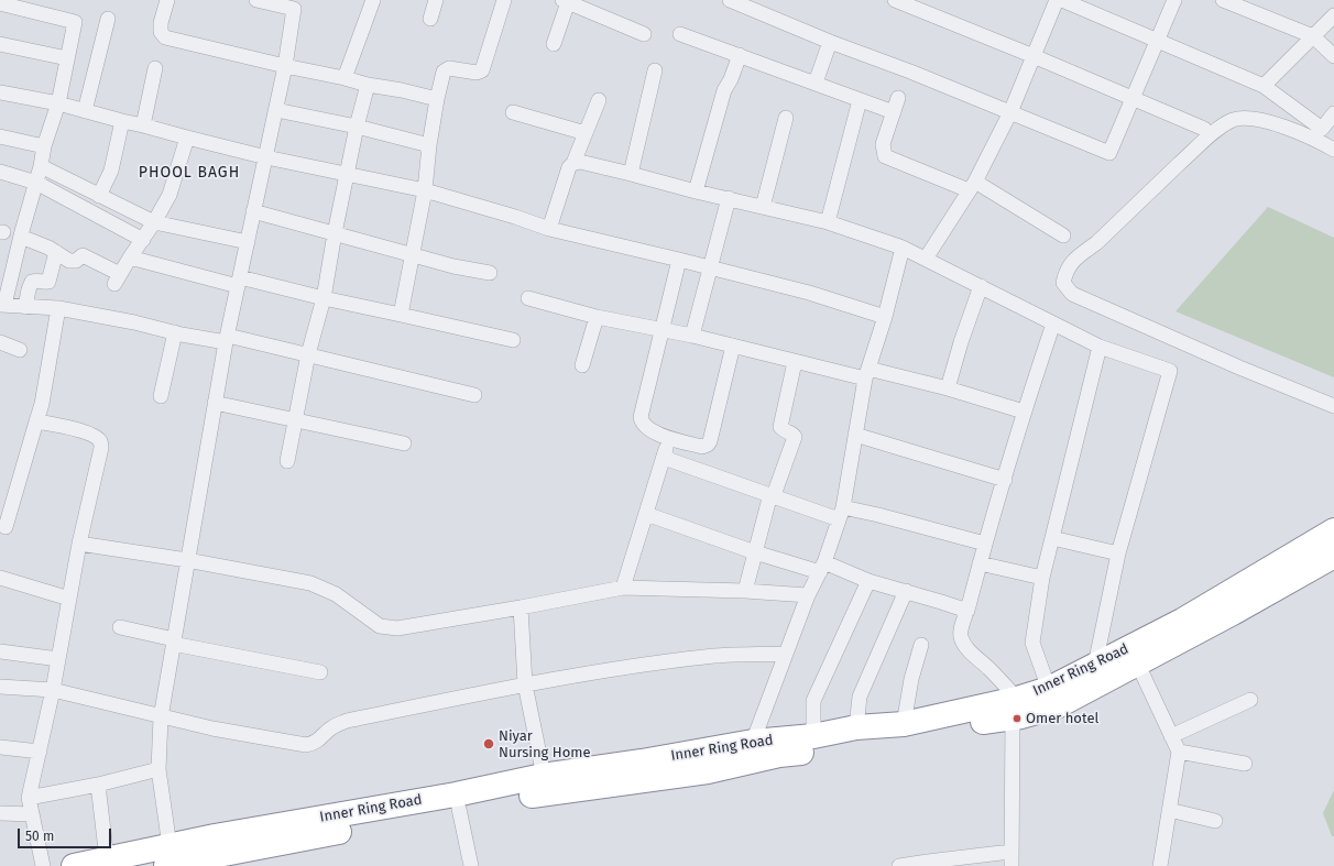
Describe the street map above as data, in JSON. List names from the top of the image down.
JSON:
{
  "streets": {
    "highway": ["Inner Ring Road"]
  },
  "districts": ["PHOOL BAGH"],
  "places": ["Omer hotel", "Niyar Nursing Home"],
  "scale_bar": "50 m"
}
